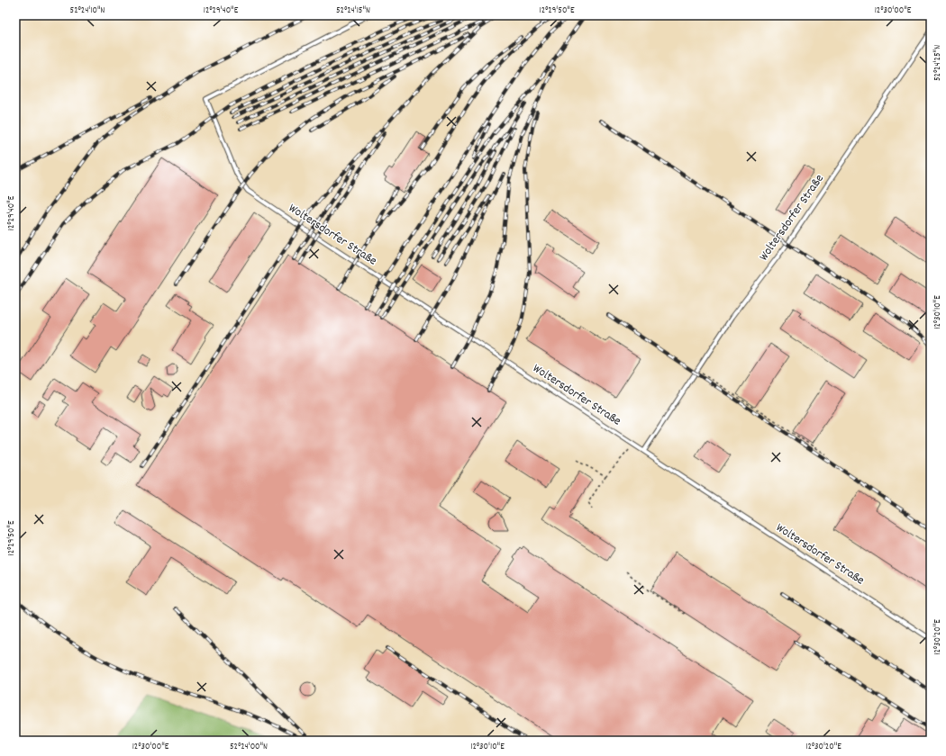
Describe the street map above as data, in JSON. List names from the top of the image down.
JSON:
{
  "streets": {
    "lane": ["Woltersdorfer Straße"]
  },
  "coordinates": [
    "52°24'10\"N",
    "12°29'40\"E",
    "52°24'15\"N",
    "12°29'50\"E",
    "12°30'00\"E",
    "52°24'25\"N",
    "12°30'10\"E",
    "12°30'20\"E",
    "52°24'00\"N"
  ]
}
